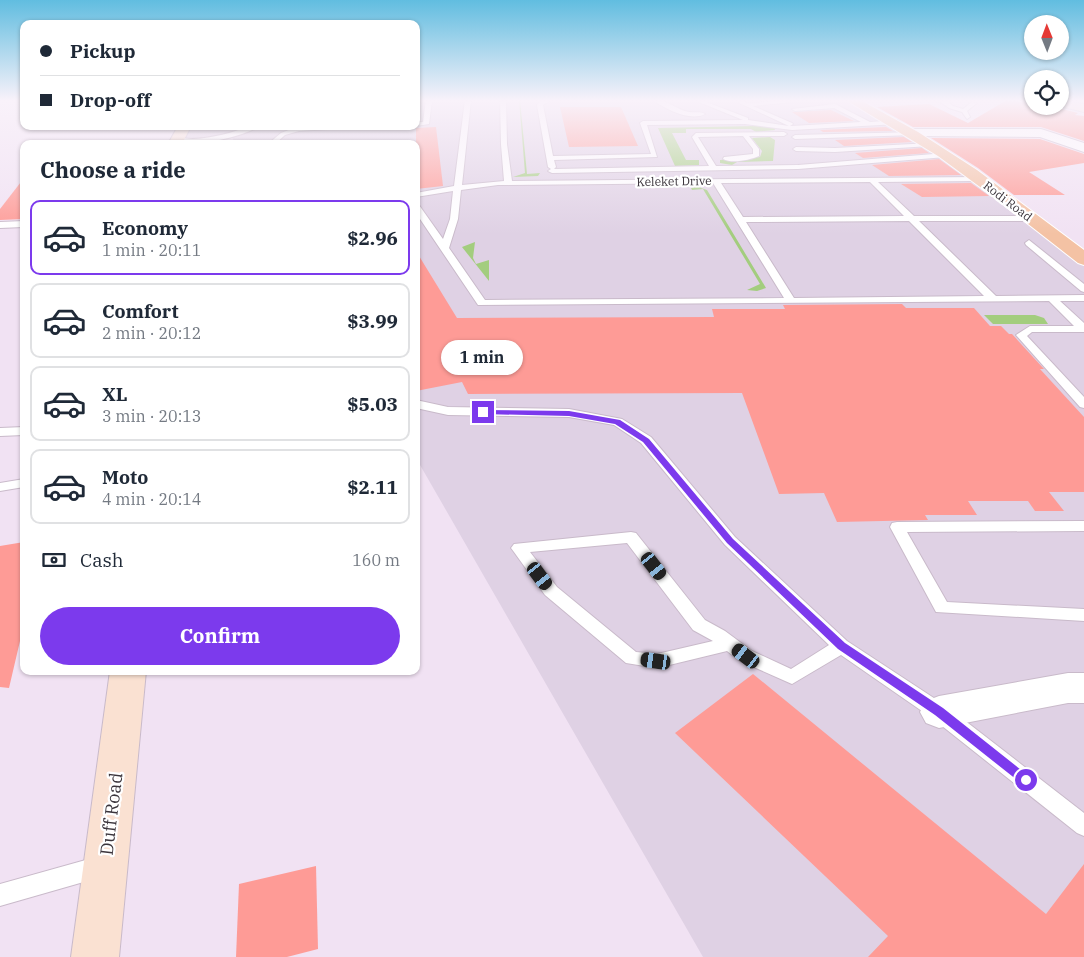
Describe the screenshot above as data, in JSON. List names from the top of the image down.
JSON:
{
  "streets": {
    "main road": ["Rodi Road"],
    "street": ["Duff Road"],
    "lane": ["Keleket Drive"]
  },
  "crossings": [
    ["Keleket Drive", "Rodi Road"]
  ],
  "north": "top",
  "page": {
    "banner": ["Pickup", "Drop-off"],
    "heading": "Choose a ride",
    "list": [
      {
        "name": "Economy",
        "note": "1 min · 20:11",
        "value": "$2.96"
      },
      {
        "name": "Comfort",
        "note": "2 min · 20:12",
        "value": "$3.99"
      },
      {
        "name": "XL",
        "note": "3 min · 20:13",
        "value": "$5.03"
      },
      {
        "name": "Moto",
        "note": "4 min · 20:14",
        "value": "$2.11"
      }
    ],
    "bubble": "1 min",
    "pay": ["Cash", "160 m"],
    "buttons": "Confirm"
  }
}
